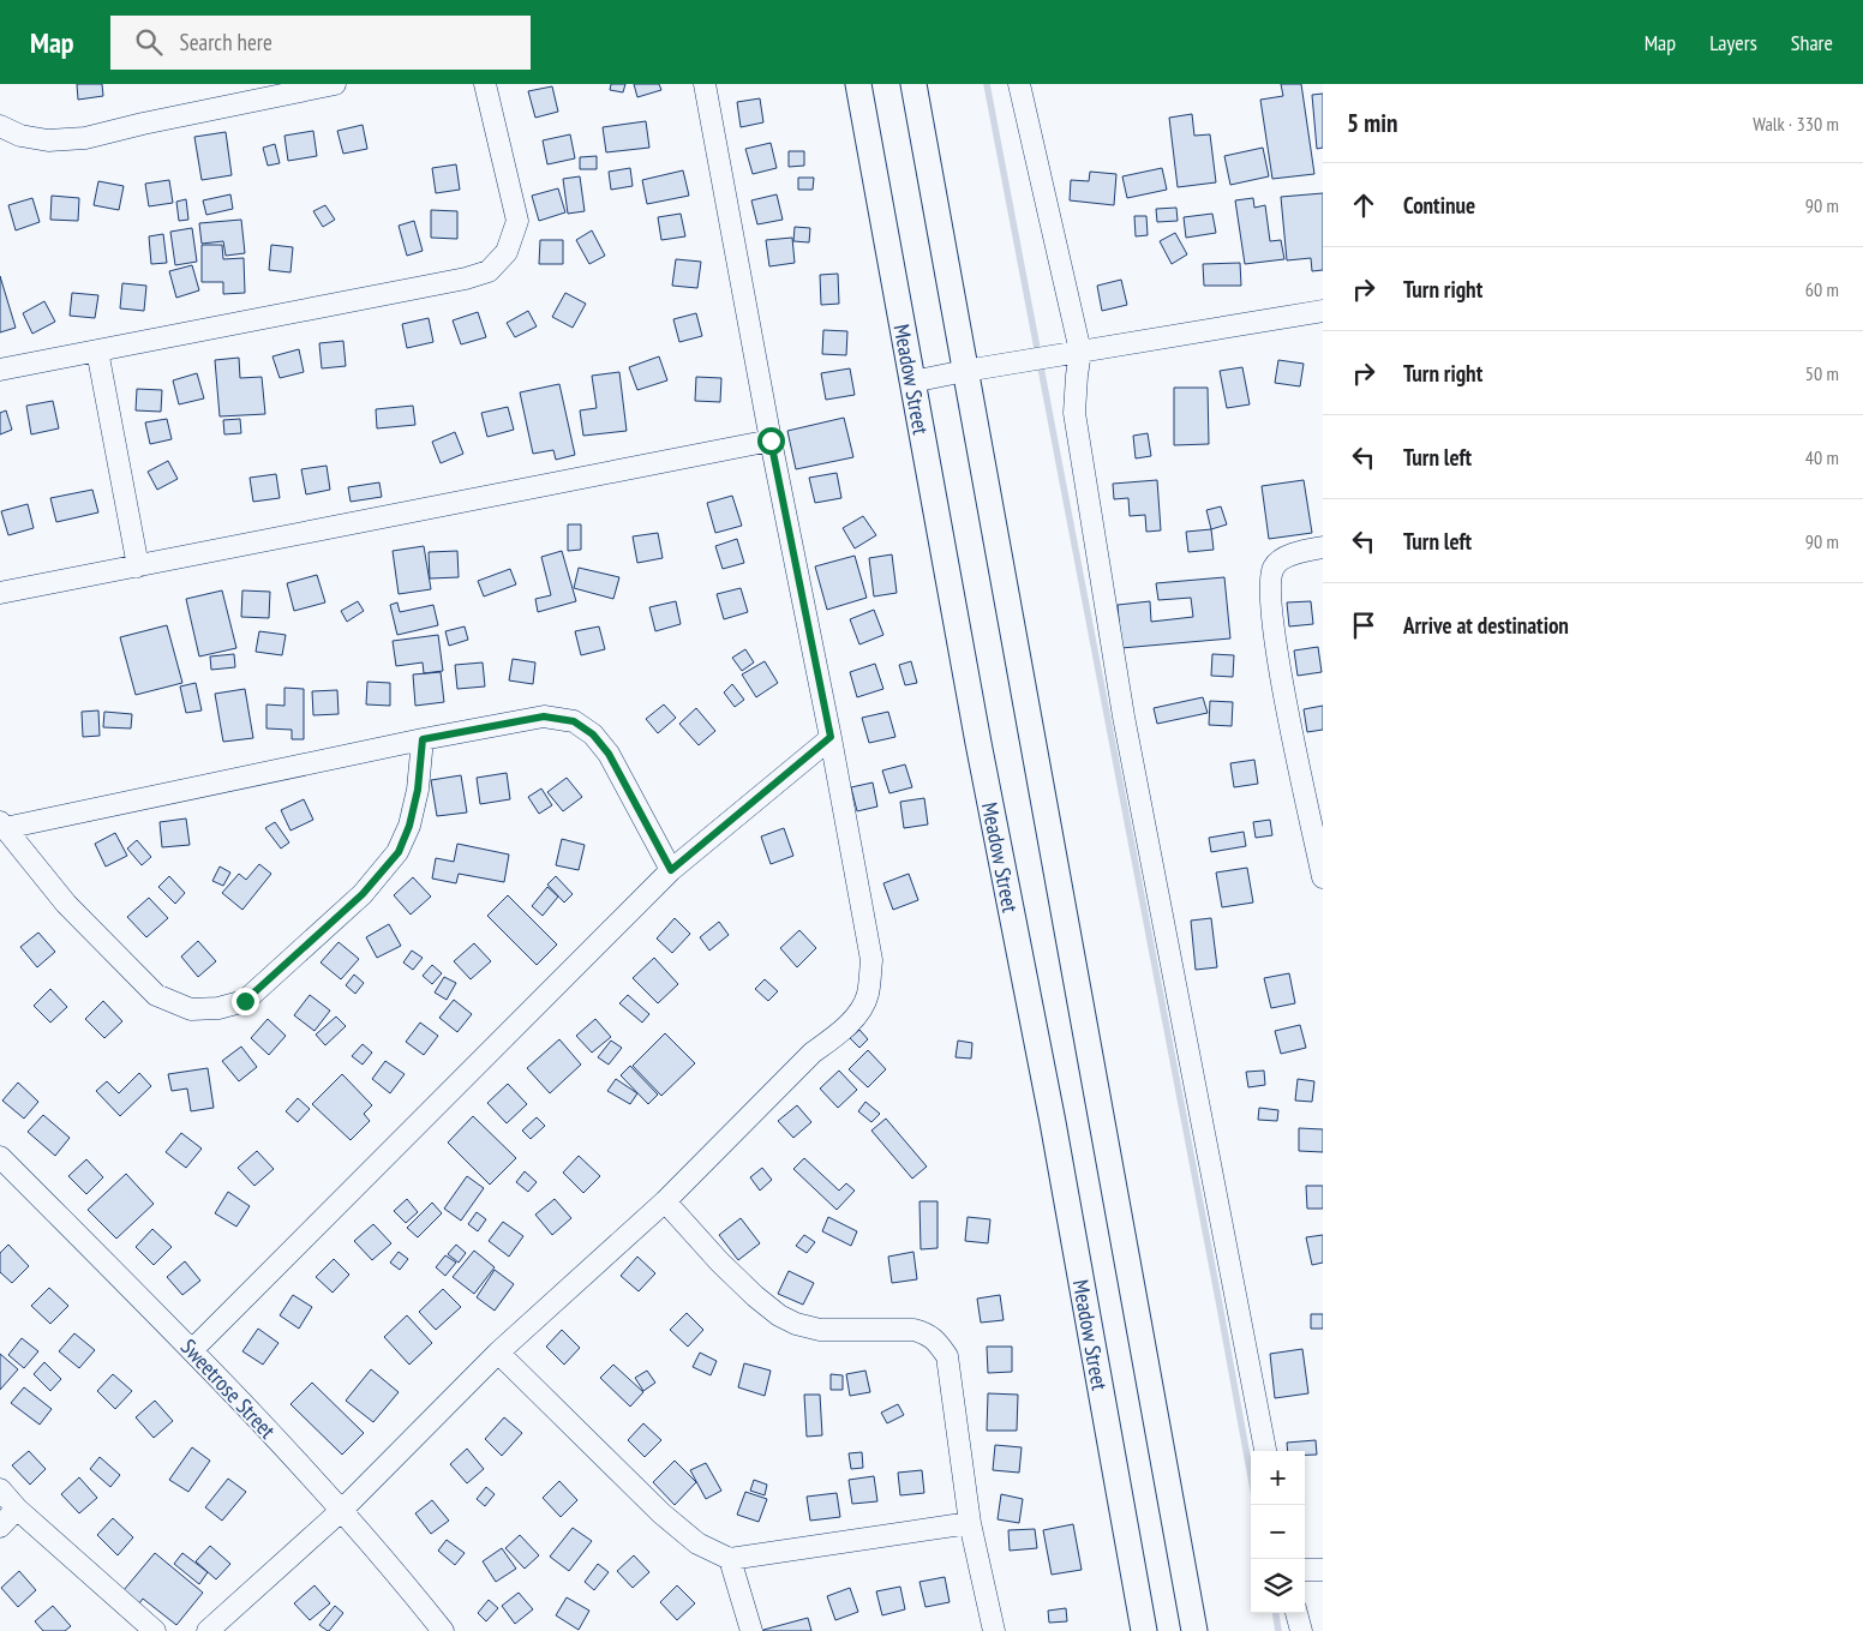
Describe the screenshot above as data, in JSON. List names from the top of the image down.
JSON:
{
  "streets": {
    "street": ["Meadow Street", "Sweetrose Street"]
  },
  "page": {
    "header": "Map",
    "search": "Search here",
    "nav": ["Map", "Layers", "Share"],
    "heading": ["5 min", "Walk · 330 m"],
    "list": [
      ["Continue", "90 m"],
      ["Turn right", "60 m"],
      ["Turn right", "50 m"],
      ["Turn left", "40 m"],
      ["Turn left", "90 m"],
      "Arrive at destination"
    ],
    "map_buttons": ["+", "−"]
  }
}
